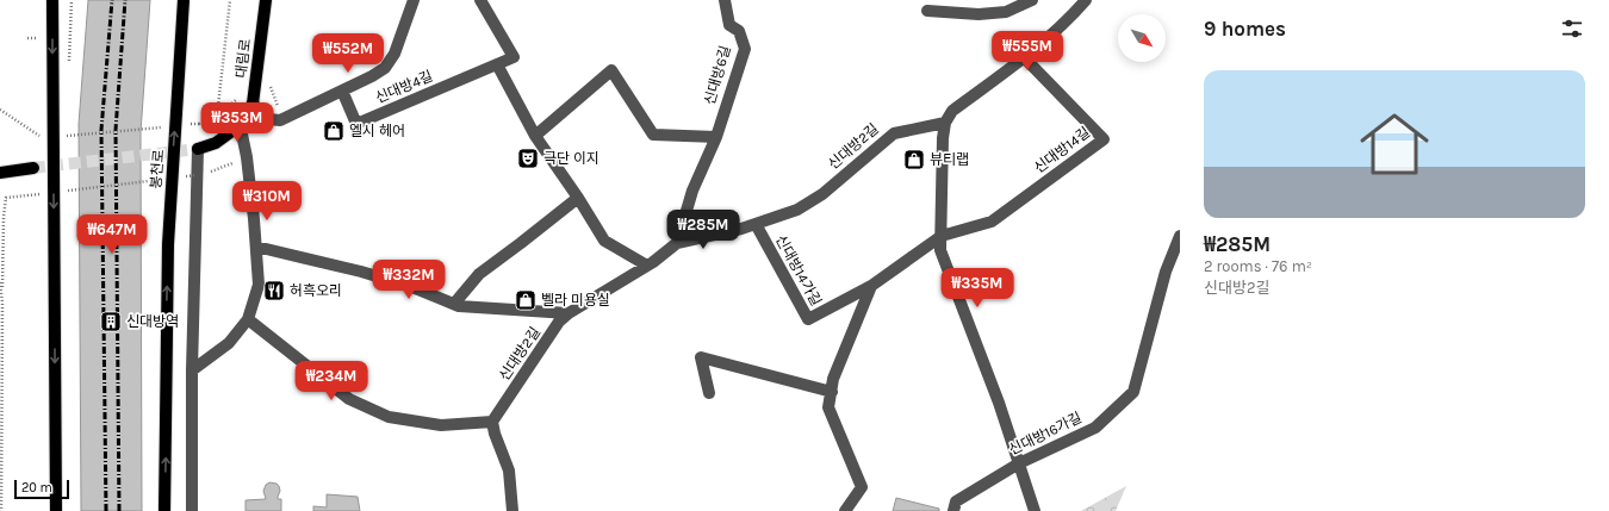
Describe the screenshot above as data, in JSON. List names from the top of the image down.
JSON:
{
  "streets": {
    "main road": ["대림로", "봉천로"],
    "street": [
      "신대방6길",
      "신대방4길",
      "신대방2길",
      "신대방14길",
      "신대방14가길",
      "신대방16가길"
    ]
  },
  "crossings": [
    ["신대방6길", "신대방2길"],
    ["신대방2길", "신대방14가길"],
    ["신대방14길", "신대방14가길"]
  ],
  "one_way": ["봉천로"],
  "places": {
    "shop": ["엘시 헤어", "뷰티랩", "벨라 미용실"],
    "theatre": ["극단 이지"],
    "restaurant": ["허흑오리"],
    "building": ["신대방역"]
  },
  "scale_bar": "20 m",
  "north": "bottom right",
  "page": {
    "heading": "9 homes",
    "price": [
      "₩555M",
      "₩552M",
      "₩353M",
      "₩310M",
      "₩285M",
      "₩647M",
      "₩332M",
      "₩335M",
      "₩234M"
    ],
    "list": [
      {
        "name": "₩285M",
        "note": "2 rooms · 76 m² · 신대방2길"
      }
    ],
    "scale": "20 m"
  }
}
